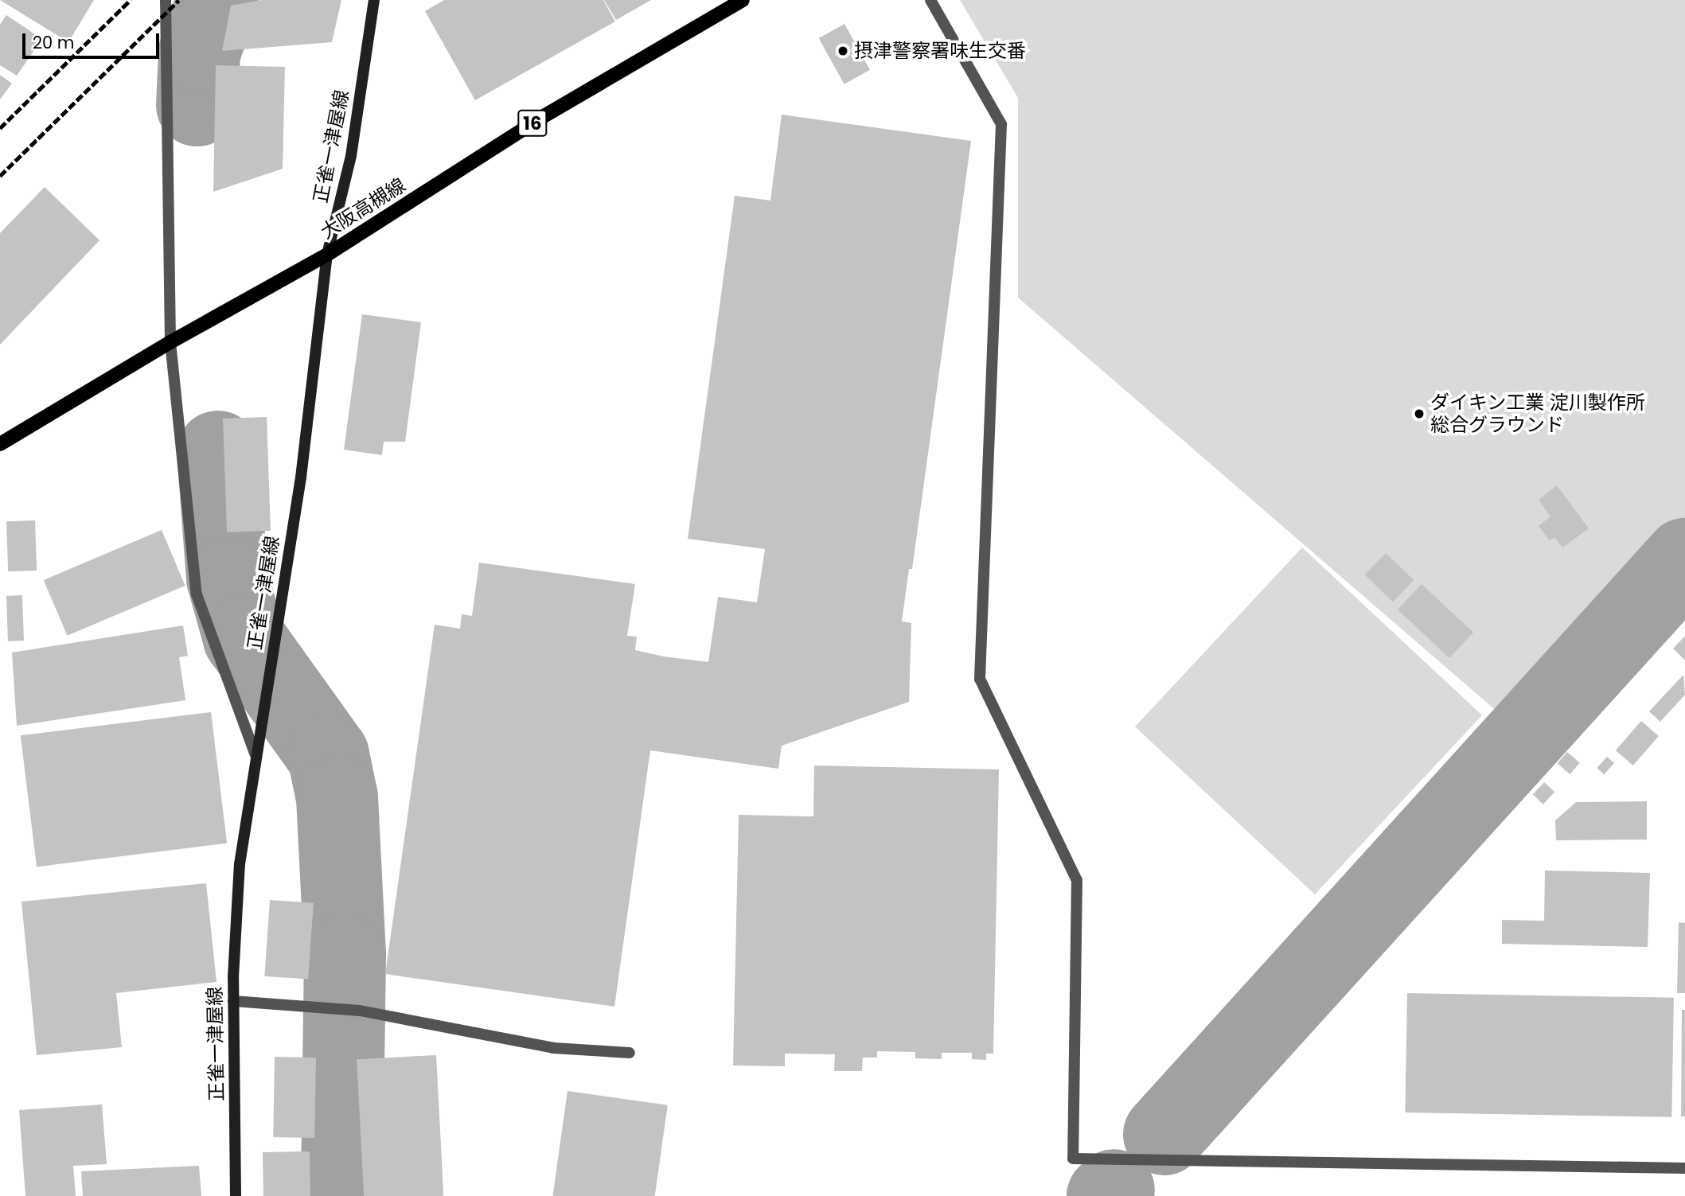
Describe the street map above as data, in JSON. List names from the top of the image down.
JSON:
{
  "streets": {
    "main road": ["16", "正雀一津屋線", "大阪高槻線"]
  },
  "crossings": [
    ["正雀一津屋線", "大阪高槻線"]
  ],
  "places": ["摂津警察署味生交番", "ダイキン工業 淀川製作所 総合グラウンド"],
  "scale_bar": "20 m"
}
